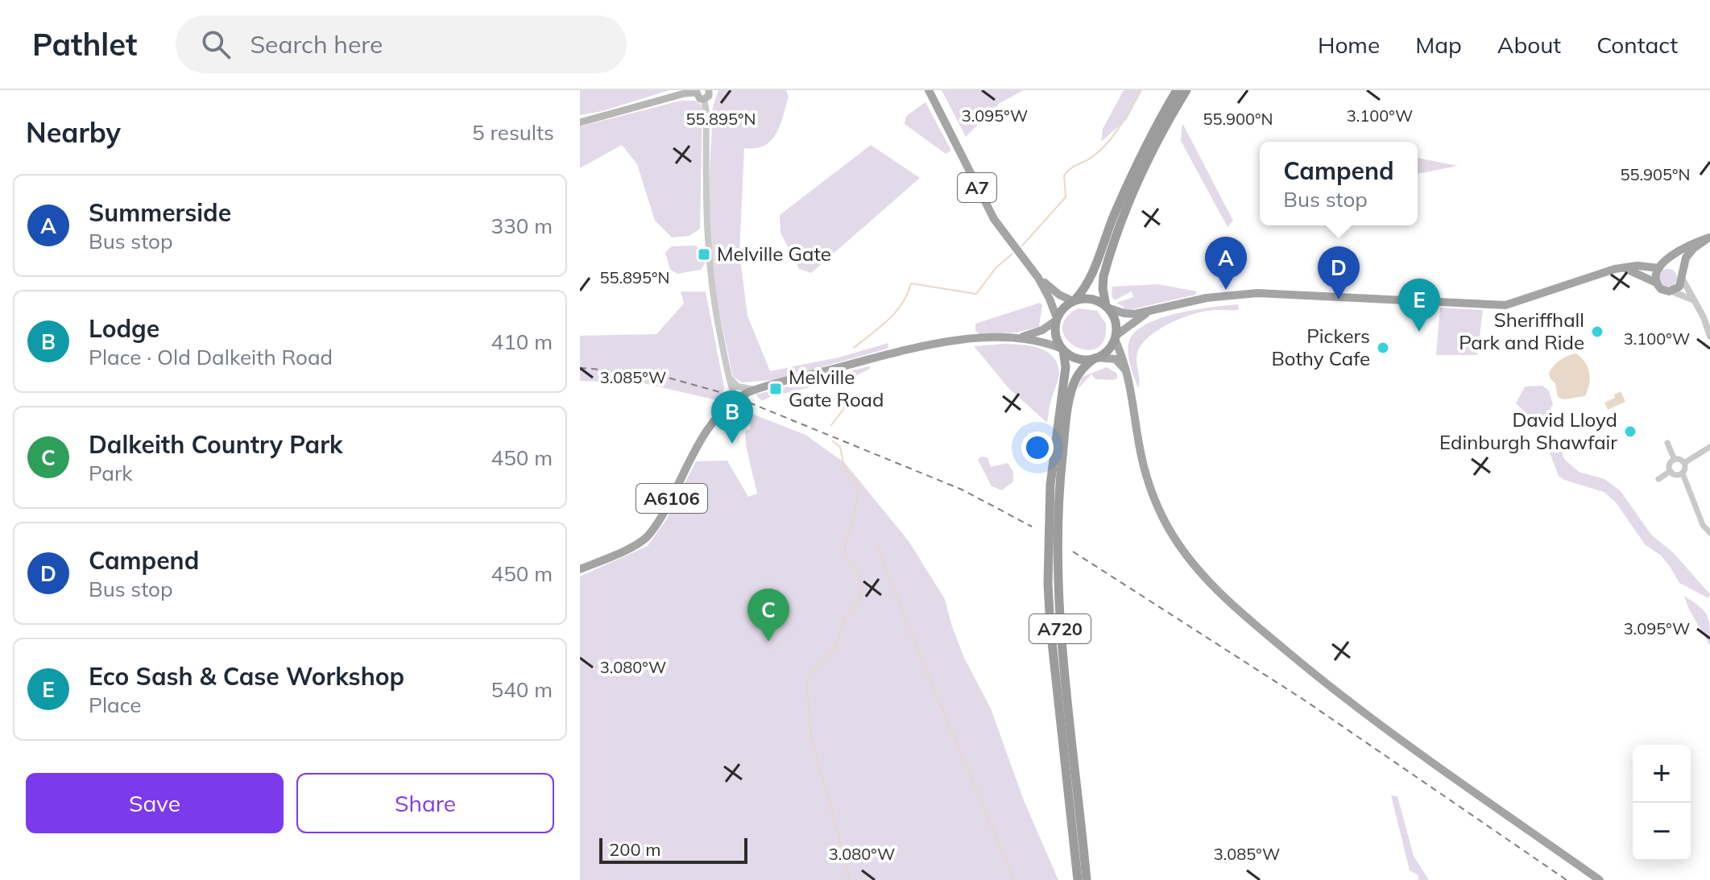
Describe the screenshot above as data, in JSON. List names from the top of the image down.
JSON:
{
  "streets": {
    "highway": ["A720"],
    "main road": ["A7", "A6106"]
  },
  "crossings": [
    ["A7", "A6106"],
    ["A7", "A720"],
    ["A6106", "A720"]
  ],
  "places": {
    "transit": ["Melville Gate", "Melville Gate Road"],
    "other": ["Sheriffhall Park and Ride", "Pickers Bothy Cafe", "David Lloyd Edinburgh Shawfair"]
  },
  "scale_bar": "200 m",
  "page": {
    "header": "Pathlet",
    "search": "Search here",
    "nav": [
      "Home",
      "Map",
      "About",
      "Contact"
    ],
    "heading": ["Nearby", "5 results"],
    "popup": ["Campend", "Bus stop"],
    "list": [
      {
        "mark": "A",
        "name": "Summerside",
        "note": "Bus stop",
        "value": "330 m"
      },
      {
        "mark": "B",
        "name": "Lodge",
        "note": "Place · Old Dalkeith Road",
        "value": "410 m"
      },
      {
        "mark": "C",
        "name": "Dalkeith Country Park",
        "note": "Park",
        "value": "450 m"
      },
      {
        "mark": "D",
        "name": "Campend",
        "note": "Bus stop",
        "value": "450 m"
      },
      {
        "mark": "E",
        "name": "Eco Sash & Case Workshop",
        "note": "Place",
        "value": "540 m"
      }
    ],
    "pins": [
      "A",
      "D",
      "E",
      "B",
      "C"
    ],
    "map_buttons": ["+", "−"],
    "buttons": ["Save", "Share"],
    "scale": "200 m"
  },
  "coordinates": [
    "3.095°W",
    "3.100°W",
    "55.895°N",
    "55.900°N",
    "55.905°N",
    "3.085°W",
    "3.080°W"
  ]
}
